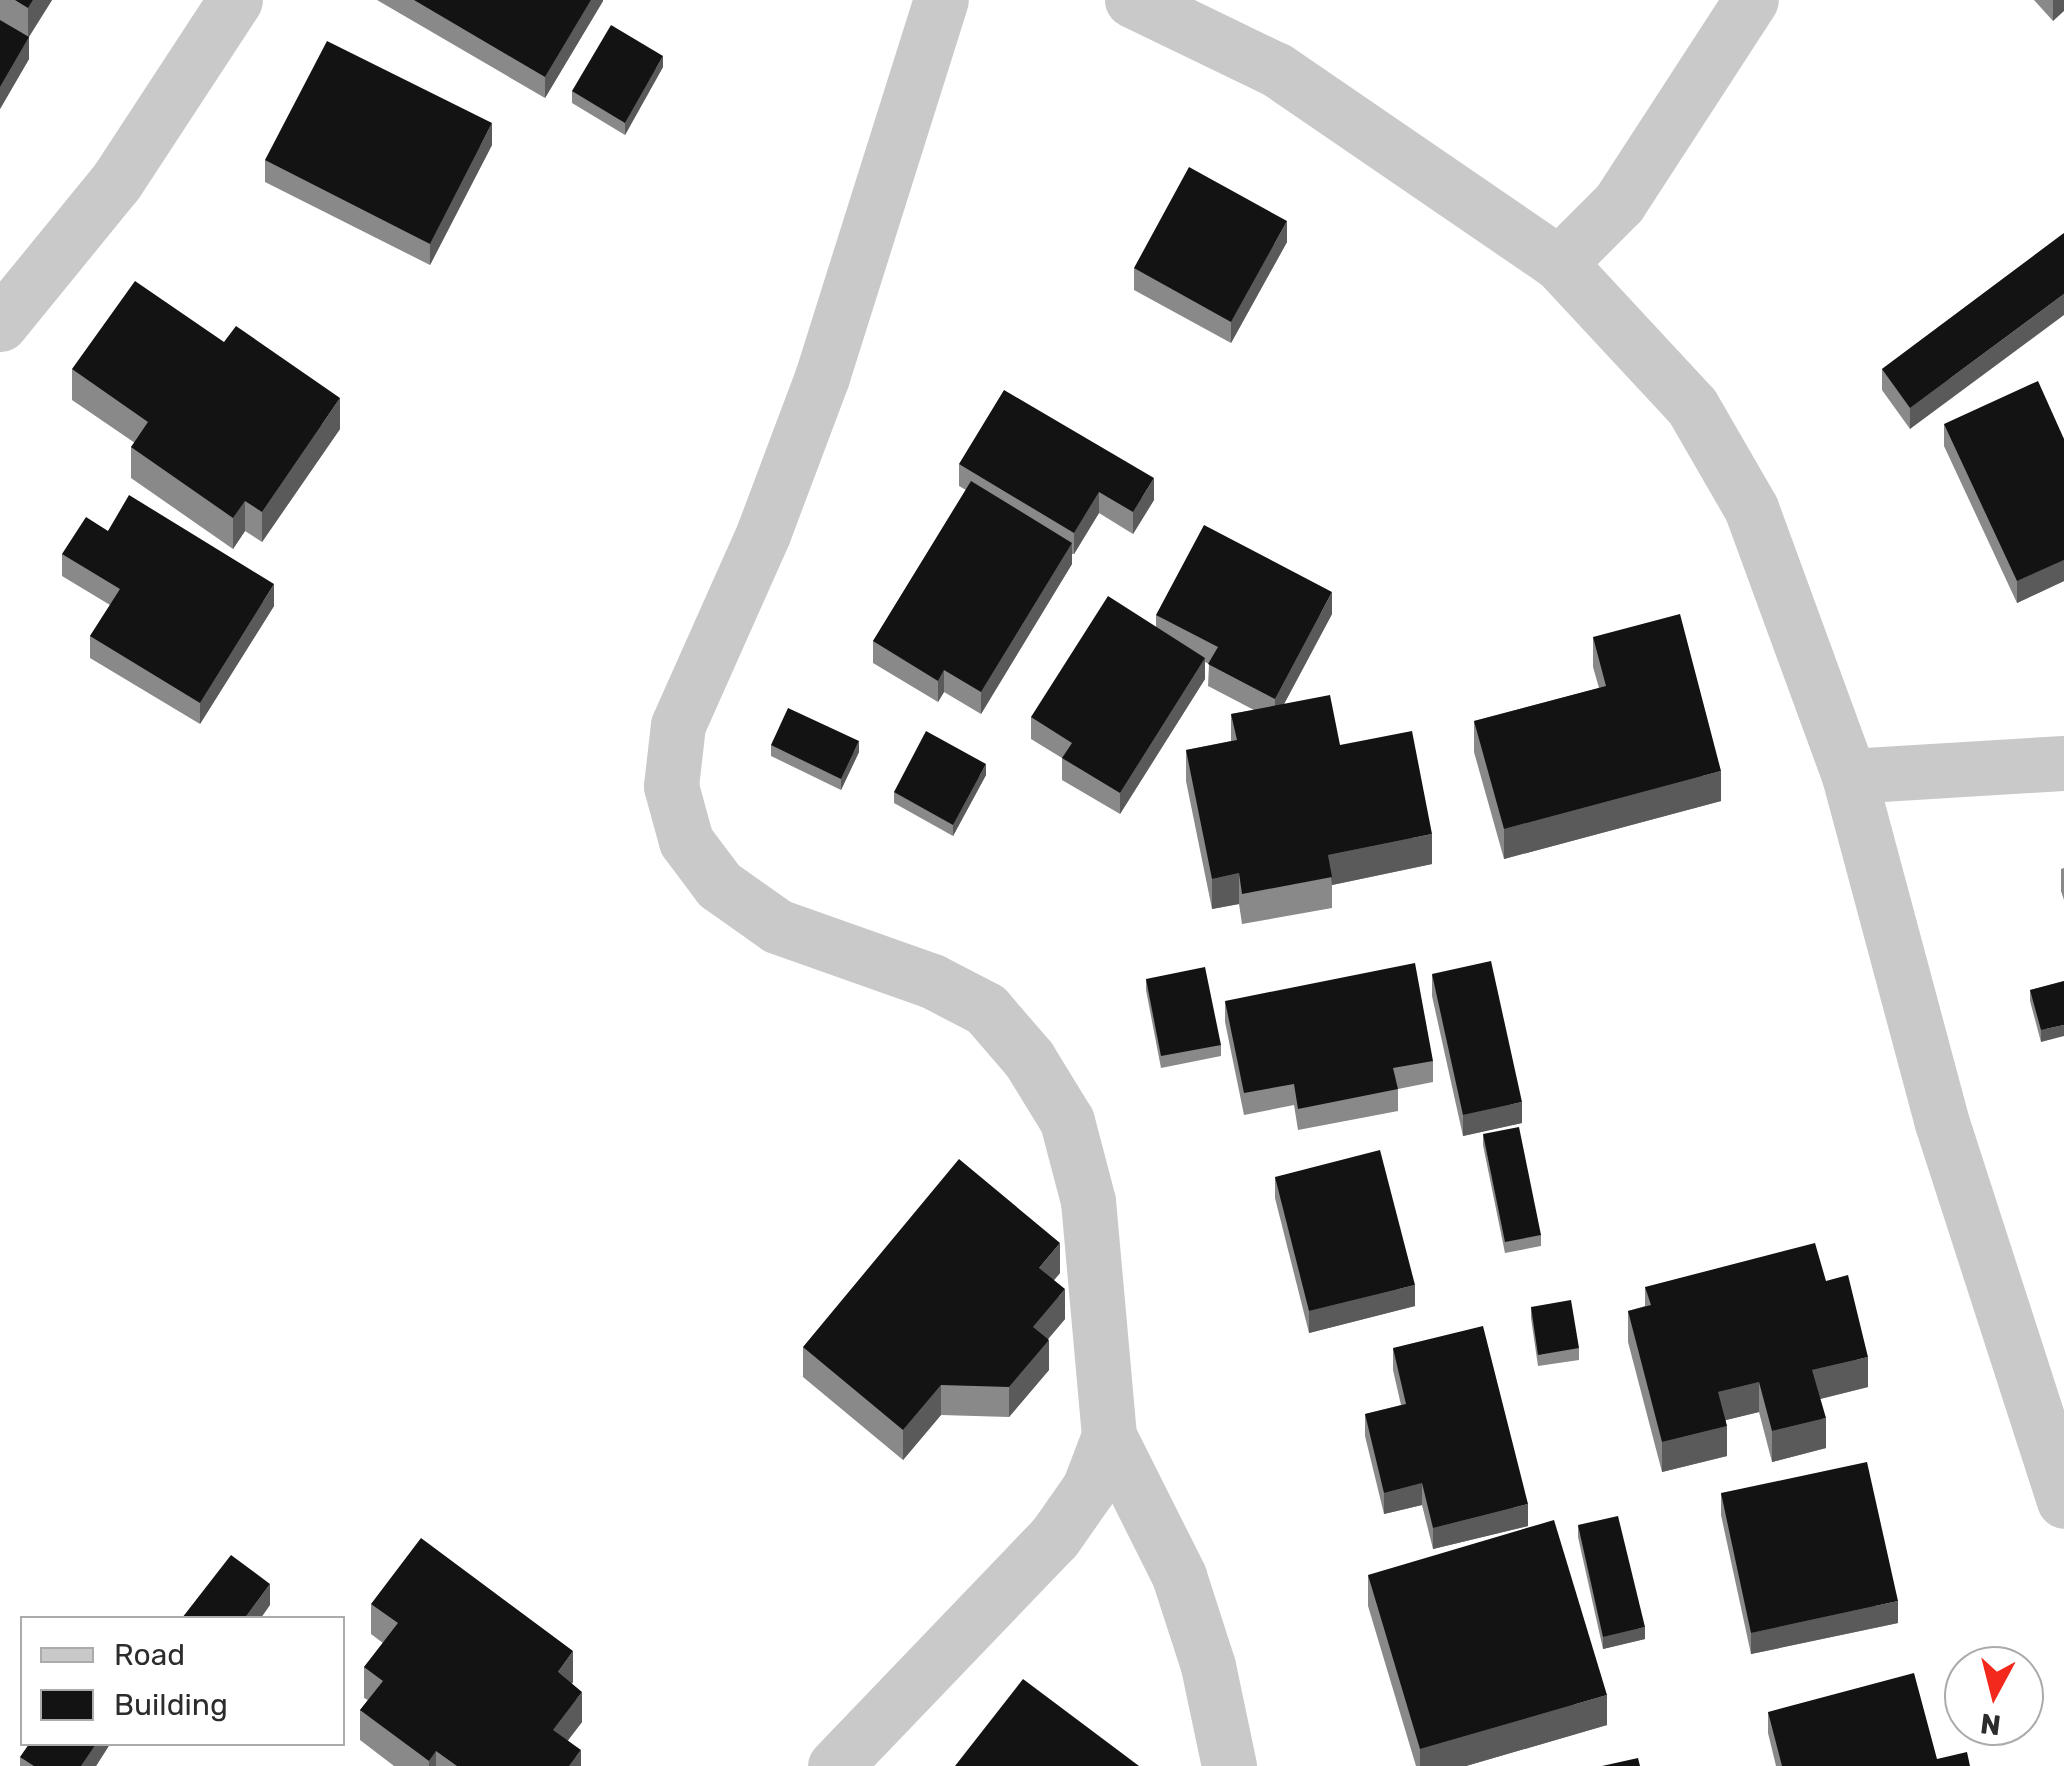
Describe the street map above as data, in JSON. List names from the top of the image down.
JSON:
{
  "legend": ["Road", "Building"],
  "north": "bottom"
}
